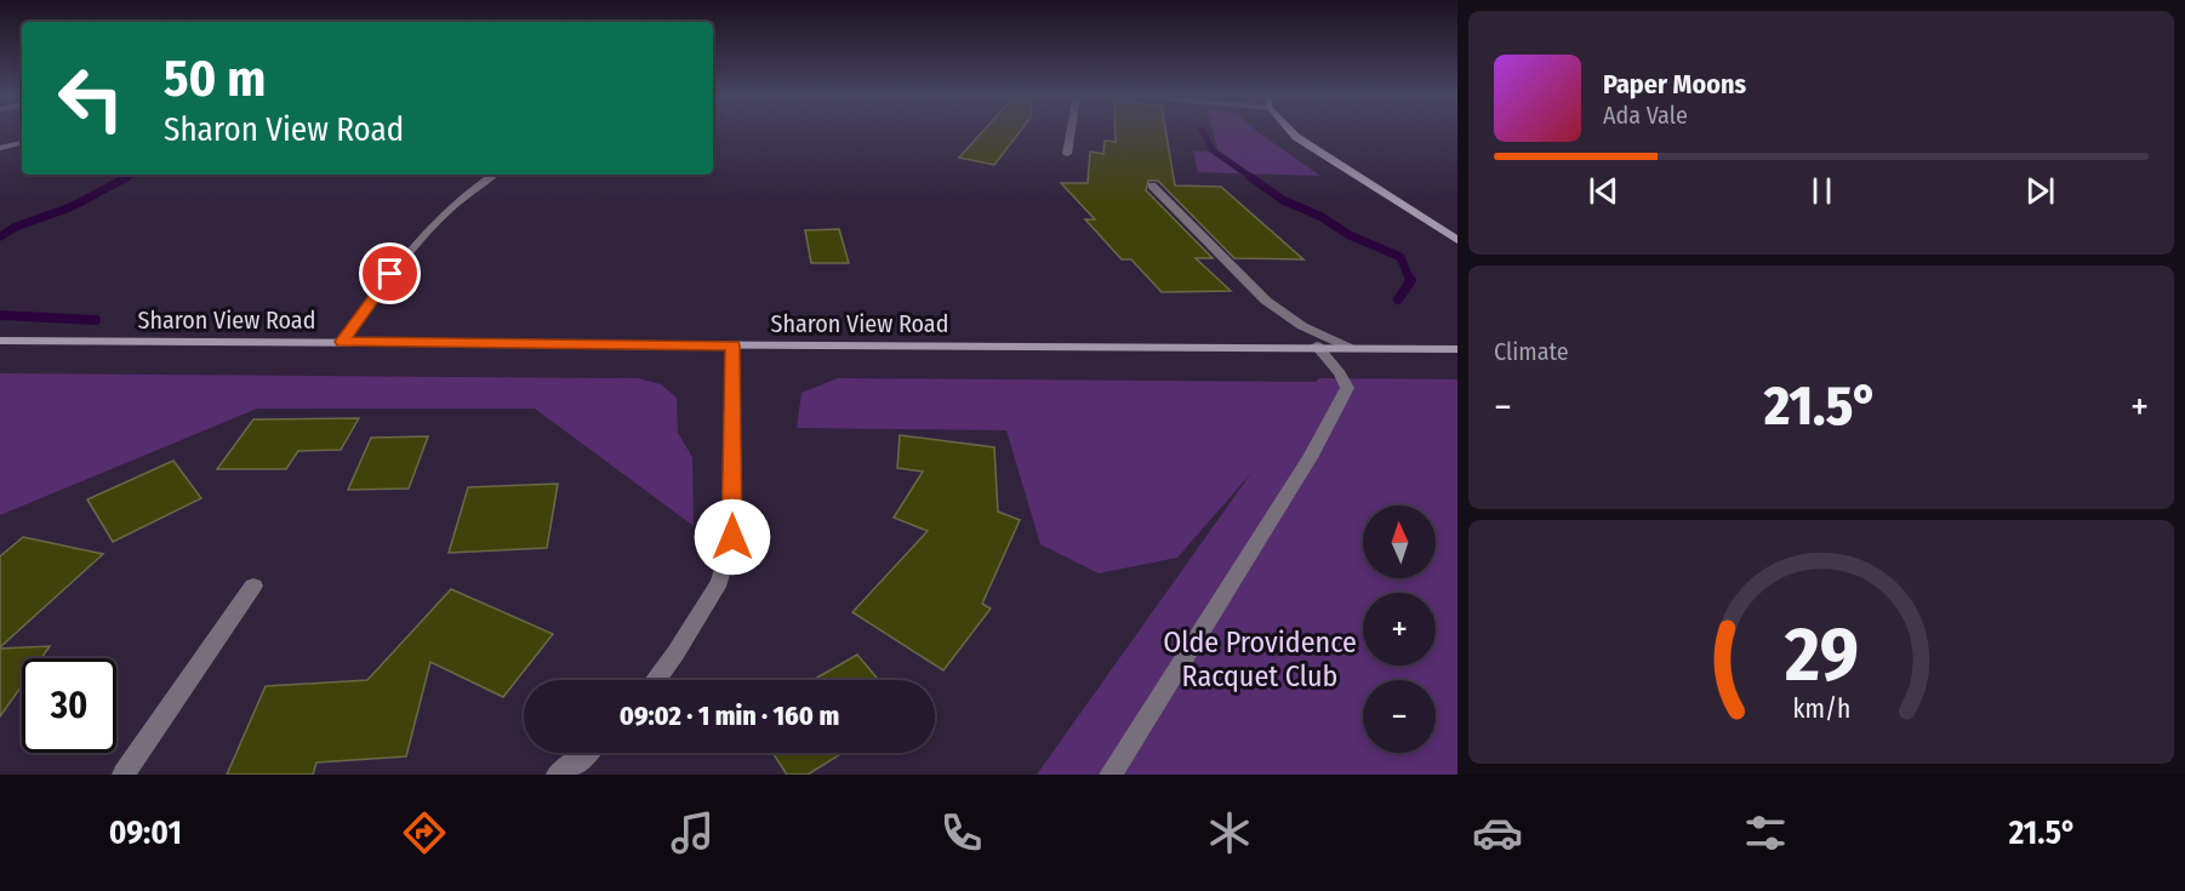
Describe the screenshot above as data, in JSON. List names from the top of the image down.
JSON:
{
  "streets": {
    "street": ["Sharon View Road"]
  },
  "parks": ["Olde Providence Racquet Club"],
  "north": "top",
  "page": {
    "turn": ["50 m", "Sharon View Road"],
    "song": ["Paper Moons", "Ada Vale"],
    "tile": "Climate",
    "heat": ["−", "21.5°", "+"],
    "map_buttons": ["+", "−"],
    "limit": "30",
    "trip": "09:02 · 1 min · 160 m",
    "tabs": ["09:01", "21.5°"],
    "gauge": ["29", "km/h"]
  }
}
